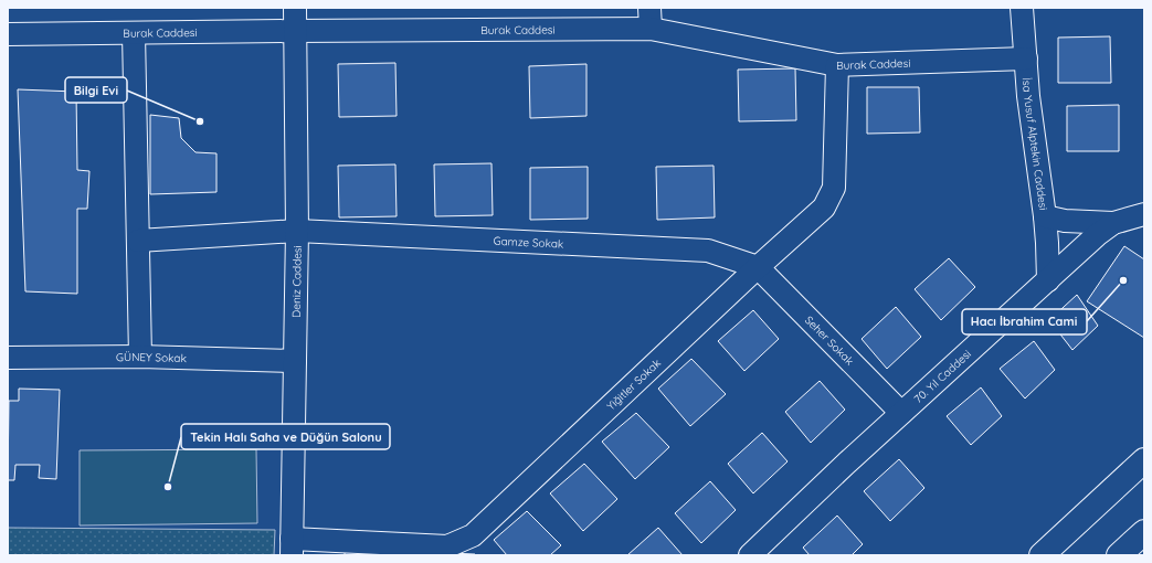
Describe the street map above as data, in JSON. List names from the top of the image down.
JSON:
{
  "streets": {
    "street": [
      "Burak Caddesi",
      "İsa Yusuf Alptekin Caddesi",
      "Gamze Sokak",
      "Deniz Caddesi",
      "Seher Sokak",
      "GÜNEY Sokak",
      "70. Yıl Caddesi",
      "Yiğitler Sokak"
    ]
  },
  "crossings": [
    ["Burak Caddesi", "İsa Yusuf Alptekin Caddesi"],
    ["Burak Caddesi", "Deniz Caddesi"],
    ["Burak Caddesi", "Yiğitler Sokak"],
    ["İsa Yusuf Alptekin Caddesi", "70. Yıl Caddesi"],
    ["Gamze Sokak", "Deniz Caddesi"],
    ["Gamze Sokak", "Seher Sokak"],
    ["Gamze Sokak", "Yiğitler Sokak"],
    ["Deniz Caddesi", "GÜNEY Sokak"],
    ["Deniz Caddesi", "Yiğitler Sokak"],
    ["Seher Sokak", "70. Yıl Caddesi"],
    ["Seher Sokak", "Yiğitler Sokak"]
  ],
  "places": ["Bilgi Evi", "Hacı İbrahim Cami", "Tekin Halı Saha ve Düğün Salonu"]
}
